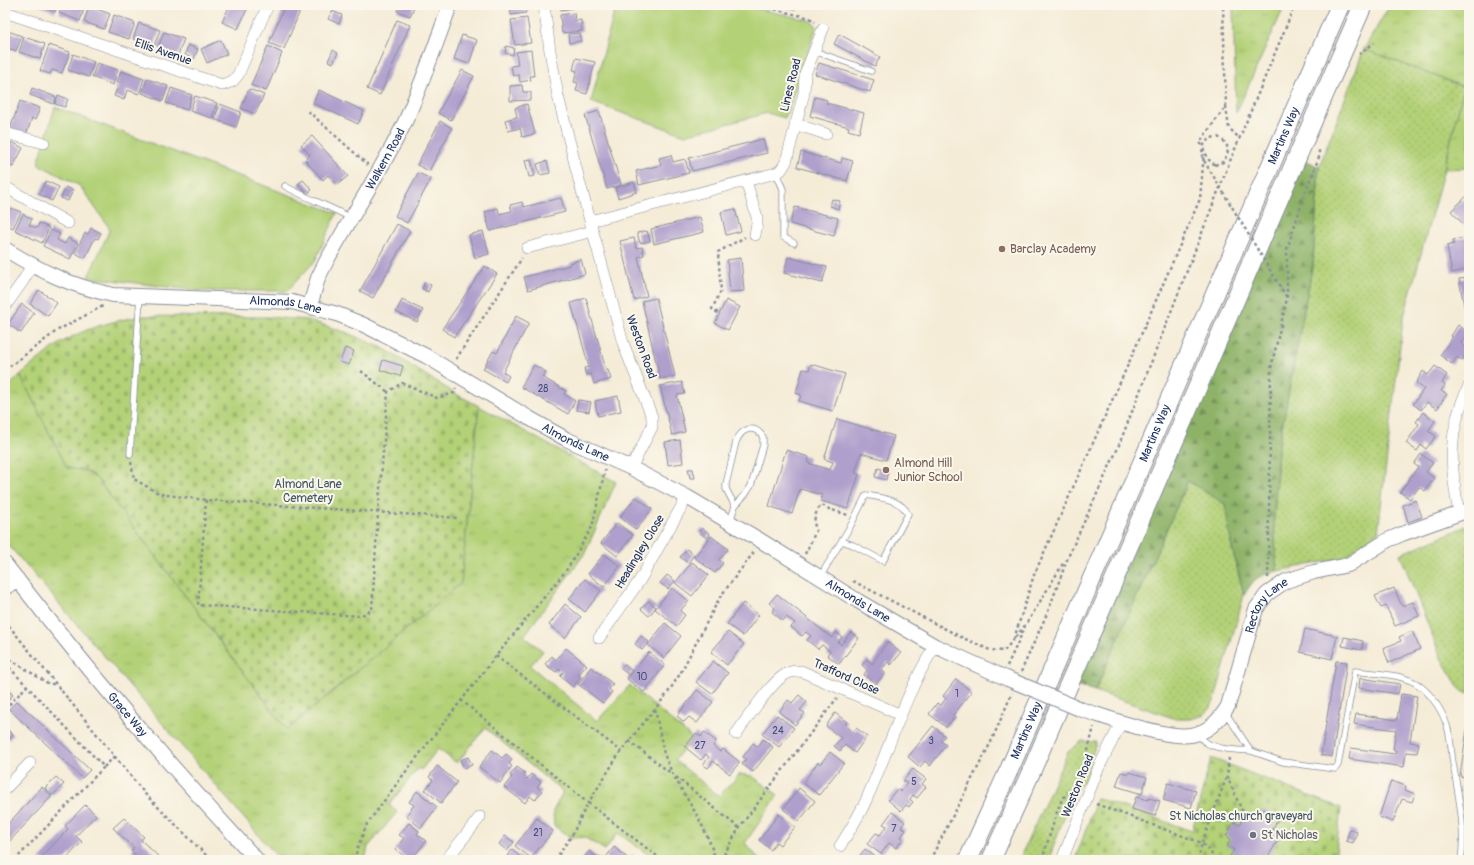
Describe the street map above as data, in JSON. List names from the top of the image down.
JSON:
{
  "streets": {
    "main road": ["Martins Way"],
    "street": [
      "Ellis Avenue",
      "Lines Road",
      "Walkern Road",
      "Almonds Lane",
      "Weston Road",
      "Headingley Close",
      "Rectory Lane",
      "Trafford Close",
      "Grace Way"
    ]
  },
  "crossings": [
    ["Walkern Road", "Almonds Lane"],
    ["Almonds Lane", "Weston Road"],
    ["Almonds Lane", "Headingley Close"],
    ["Almonds Lane", "Rectory Lane"],
    ["Weston Road", "Rectory Lane"]
  ],
  "parks": ["Almond Lane Cemetery", "St Nicholas church graveyard"],
  "places": ["Barclay Academy", "Almond Hill Junior School", "St Nicholas"],
  "house_numbers": [
    "28",
    "10",
    "1",
    "24",
    "3",
    "27",
    "5",
    "7",
    "21"
  ]
}
